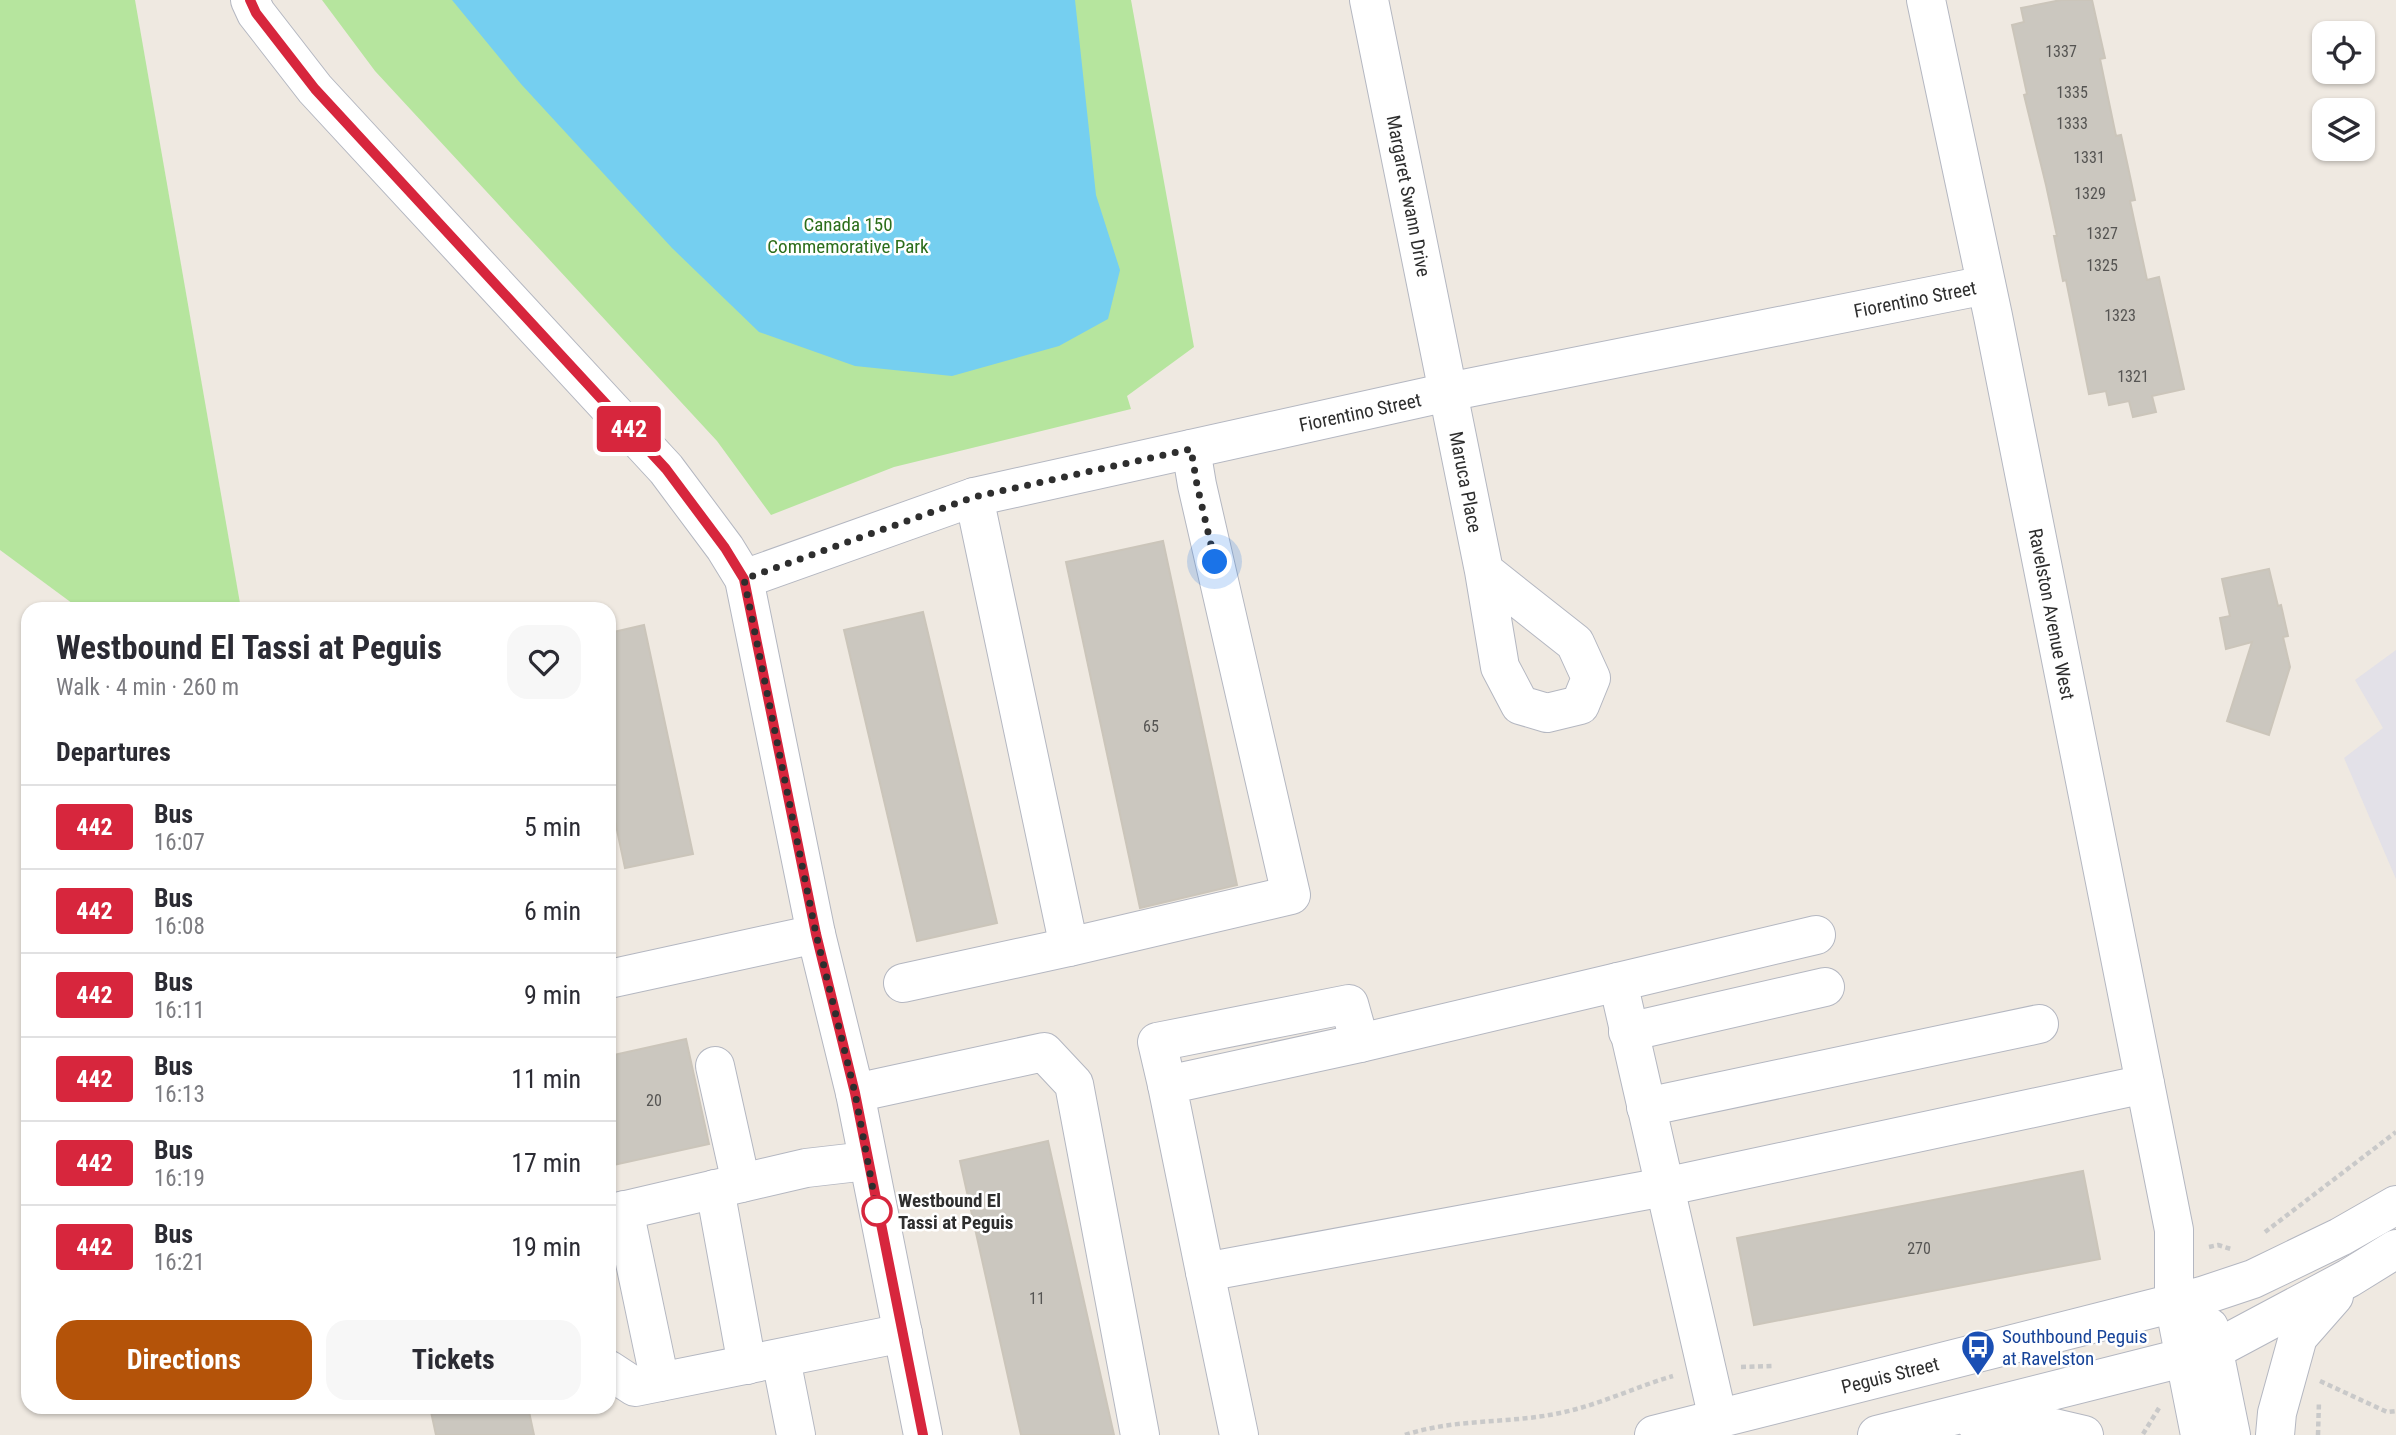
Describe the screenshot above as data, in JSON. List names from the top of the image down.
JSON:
{
  "streets": {
    "street": [
      "Margaret Swann Drive",
      "Fiorentino Street",
      "Maruca Place",
      "Ravelston Avenue West",
      "Peguis Street"
    ]
  },
  "crossings": [
    ["Margaret Swann Drive", "Fiorentino Street"],
    ["Margaret Swann Drive", "Maruca Place"],
    ["Fiorentino Street", "Maruca Place"],
    ["Fiorentino Street", "Ravelston Avenue West"],
    ["Ravelston Avenue West", "Peguis Street"]
  ],
  "parks": ["Canada 150 Commemorative Park"],
  "places": {
    "other": ["Westbound El Tassi at Peguis"],
    "bus stop": ["Southbound Peguis at Ravelston"]
  },
  "lines": ["bus line 442"],
  "house_numbers": [
    "1337",
    "1335",
    "1333",
    "1331",
    "1329",
    "1327",
    "1325",
    "1323",
    "1321",
    "65",
    "20",
    "270",
    "11"
  ],
  "page": {
    "on_map": "442",
    "heading": [
      ["Westbound El Tassi at Peguis", "Walk · 4 min · 260 m"],
      "Departures"
    ],
    "list": [
      {
        "mark": "442",
        "name": "Bus",
        "note": "16:07",
        "value": "5 min"
      },
      {
        "mark": "442",
        "name": "Bus",
        "note": "16:08",
        "value": "6 min"
      },
      {
        "mark": "442",
        "name": "Bus",
        "note": "16:11",
        "value": "9 min"
      },
      {
        "mark": "442",
        "name": "Bus",
        "note": "16:13",
        "value": "11 min"
      },
      {
        "mark": "442",
        "name": "Bus",
        "note": "16:19",
        "value": "17 min"
      },
      {
        "mark": "442",
        "name": "Bus",
        "note": "16:21",
        "value": "19 min"
      }
    ],
    "buttons": ["Directions", "Tickets"]
  }
}
